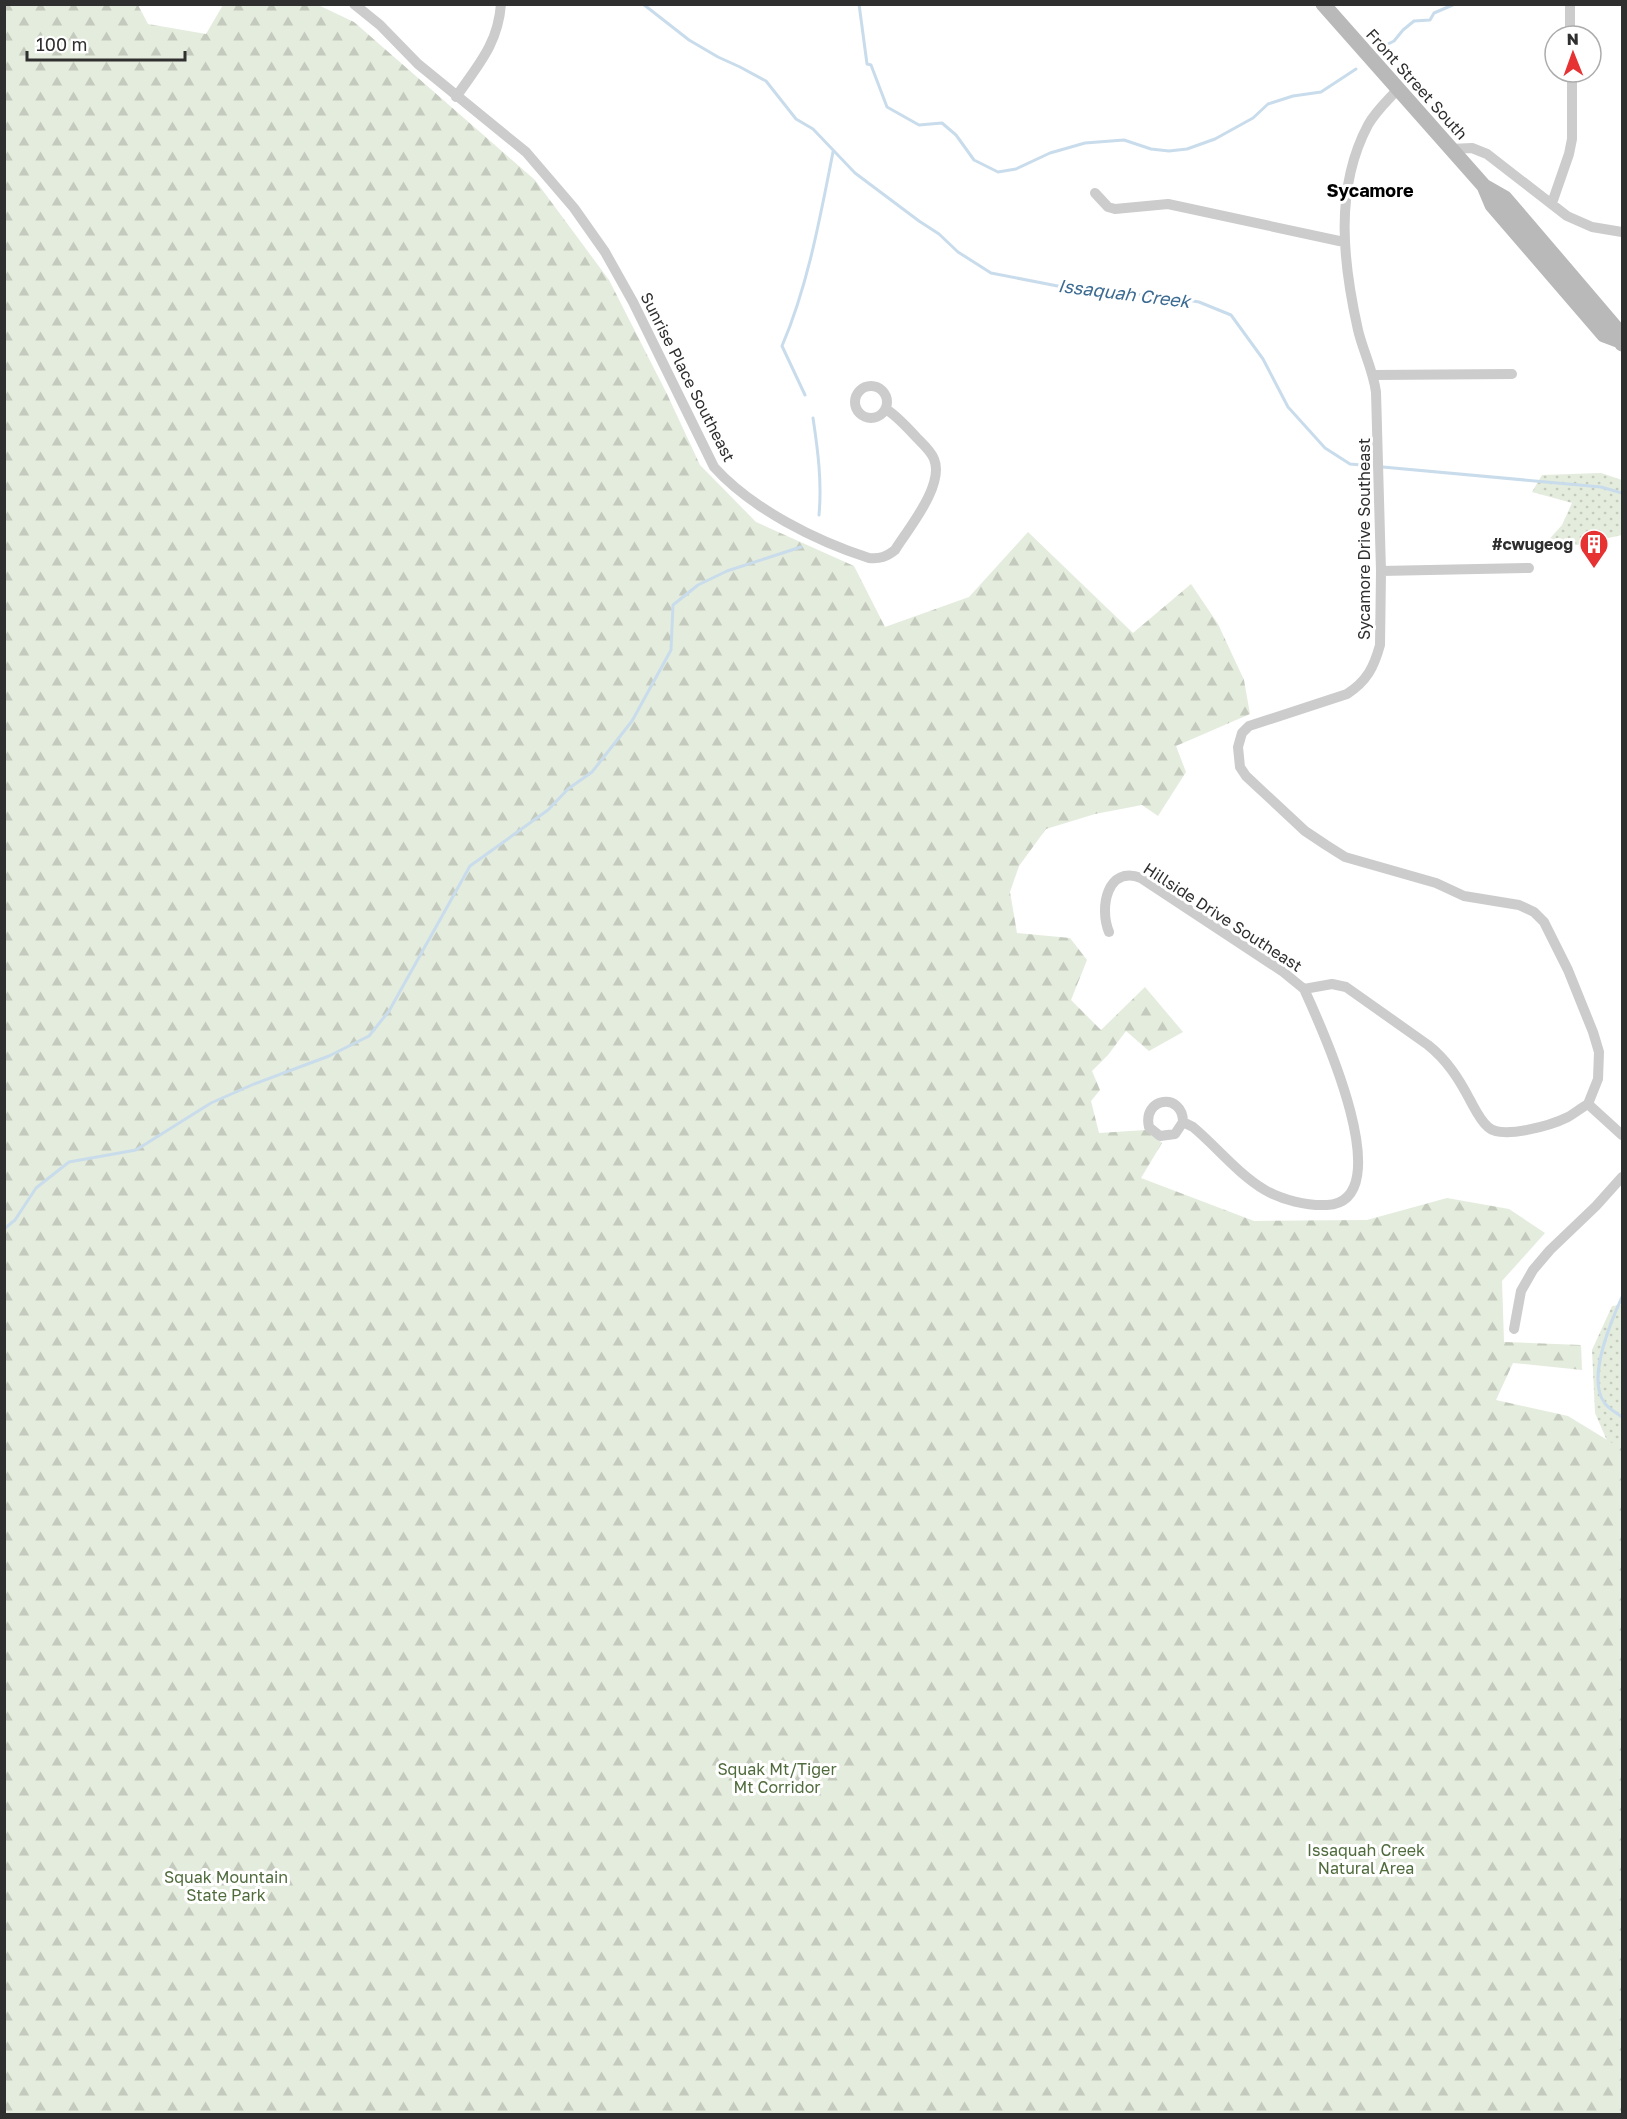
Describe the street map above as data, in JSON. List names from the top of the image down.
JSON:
{
  "streets": {
    "main road": ["Front Street South"],
    "street": ["Sunrise Place Southeast", "Sycamore Drive Southeast", "Hillside Drive Southeast"]
  },
  "crossings": [
    ["Front Street South", "Sycamore Drive Southeast"],
    ["Sycamore Drive Southeast", "Hillside Drive Southeast"]
  ],
  "districts": ["Sycamore"],
  "water": ["Issaquah Creek"],
  "parks": ["Squak Mt/Tiger Mt Corridor", "Issaquah Creek Natural Area", "Squak Mountain State Park"],
  "places": {
    "building": ["#cwugeog"]
  },
  "scale_bar": "100 m",
  "north": "top"
}
